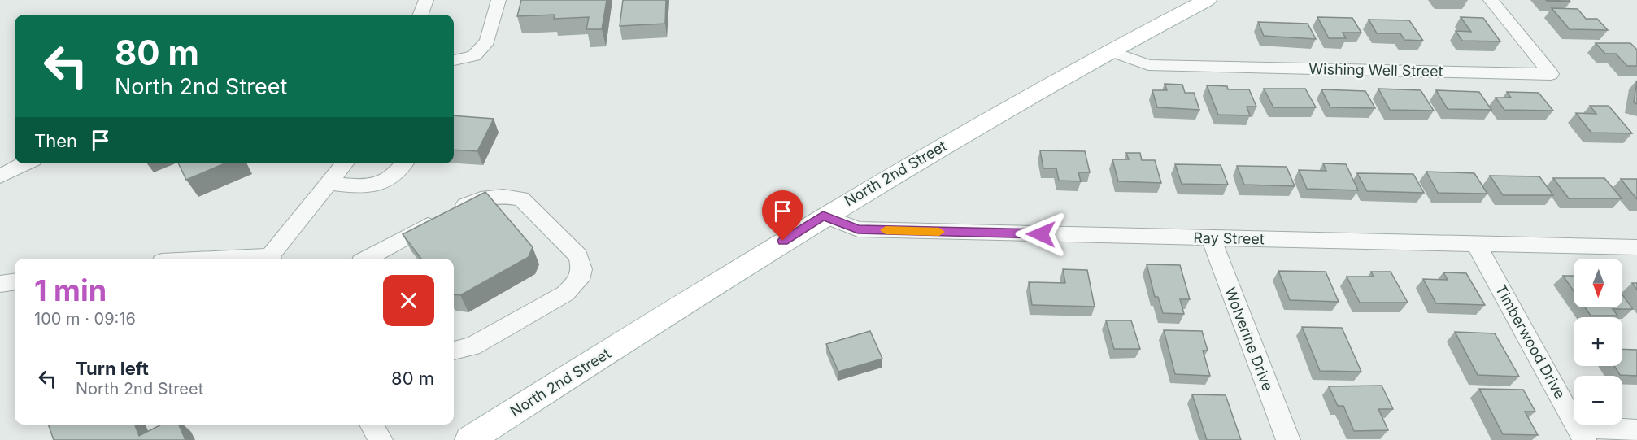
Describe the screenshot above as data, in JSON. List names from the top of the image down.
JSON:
{
  "streets": {
    "main road": ["North 2nd Street"],
    "street": [
      "Wishing Well Street",
      "Ray Street",
      "Wolverine Drive",
      "Timberwood Drive"
    ]
  },
  "crossings": [
    ["Wishing Well Street", "North 2nd Street"],
    ["North 2nd Street", "Ray Street"],
    ["Ray Street", "Wolverine Drive"],
    ["Ray Street", "Timberwood Drive"]
  ],
  "north": "bottom",
  "page": {
    "turn": ["80 m", "North 2nd Street"],
    "then": "Then",
    "map_buttons": ["+", "−"],
    "heading": ["1 min", "100 m · 09:16"],
    "list": [
      {
        "name": "Turn left",
        "note": "North 2nd Street",
        "value": "80 m"
      }
    ]
  }
}
